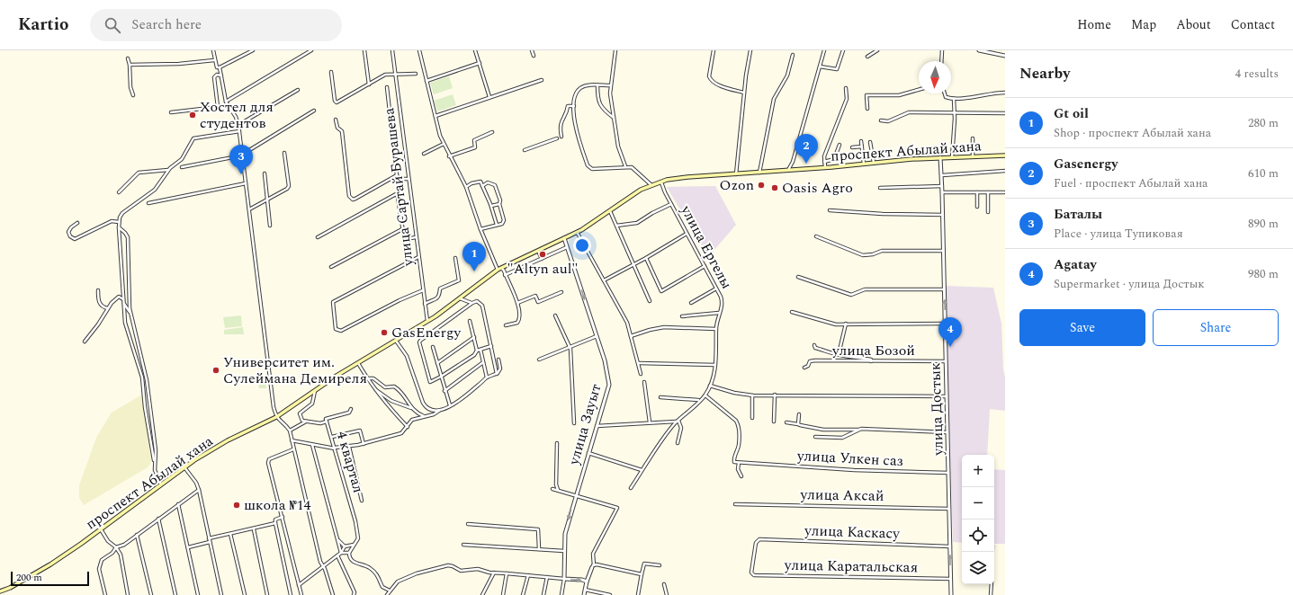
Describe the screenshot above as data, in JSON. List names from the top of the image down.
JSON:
{
  "streets": {
    "main road": ["проспект Абылай хана"],
    "street": [
      "улица Сартай Бурашева",
      "улица Ергелы",
      "улица Бозой",
      "улица Достык",
      "улица Зауыт",
      "улица Улкен саз",
      "4 квартал",
      "улица Аксай",
      "улица Каскасу",
      "улица Каратальская"
    ]
  },
  "crossings": [
    ["проспект Абылай хана", "улица Сартай Бурашева"],
    ["проспект Абылай хана", "улица Ергелы"],
    ["проспект Абылай хана", "улица Достык"],
    ["проспект Абылай хана", "улица Зауыт"],
    ["улица Бозой", "улица Достык"],
    ["улица Достык", "улица Улкен саз"],
    ["улица Достык", "улица Аксай"],
    ["улица Достык", "улица Каскасу"],
    ["улица Достык", "улица Каратальская"],
    ["улица Каскасу", "улица Каратальская"]
  ],
  "one_way": ["улица Зауыт"],
  "places": [
    "Хостел для студентов",
    "Ozon",
    "Oasis Agro",
    "\"Altyn aul\"",
    "GasEnergy",
    "Университет им. Сулеймана Демиреля",
    "школа №14"
  ],
  "scale_bar": "200 m",
  "north": "bottom",
  "page": {
    "header": "Kartio",
    "search": "Search here",
    "nav": [
      "Home",
      "Map",
      "About",
      "Contact"
    ],
    "heading": ["Nearby", "4 results"],
    "list": [
      {
        "mark": "1",
        "name": "Gt oil",
        "note": "Shop · проспект Абылай хана",
        "value": "280 m"
      },
      {
        "mark": "2",
        "name": "Gasenergy",
        "note": "Fuel · проспект Абылай хана",
        "value": "610 m"
      },
      {
        "mark": "3",
        "name": "Баталы",
        "note": "Place · улица Тупиковая",
        "value": "890 m"
      },
      {
        "mark": "4",
        "name": "Agatay",
        "note": "Supermarket · улица Достык",
        "value": "980 m"
      }
    ],
    "pins": [
      "2",
      "3",
      "1",
      "4"
    ],
    "buttons": ["Save", "Share"],
    "map_buttons": ["+", "−"],
    "scale": "200 m"
  }
}
